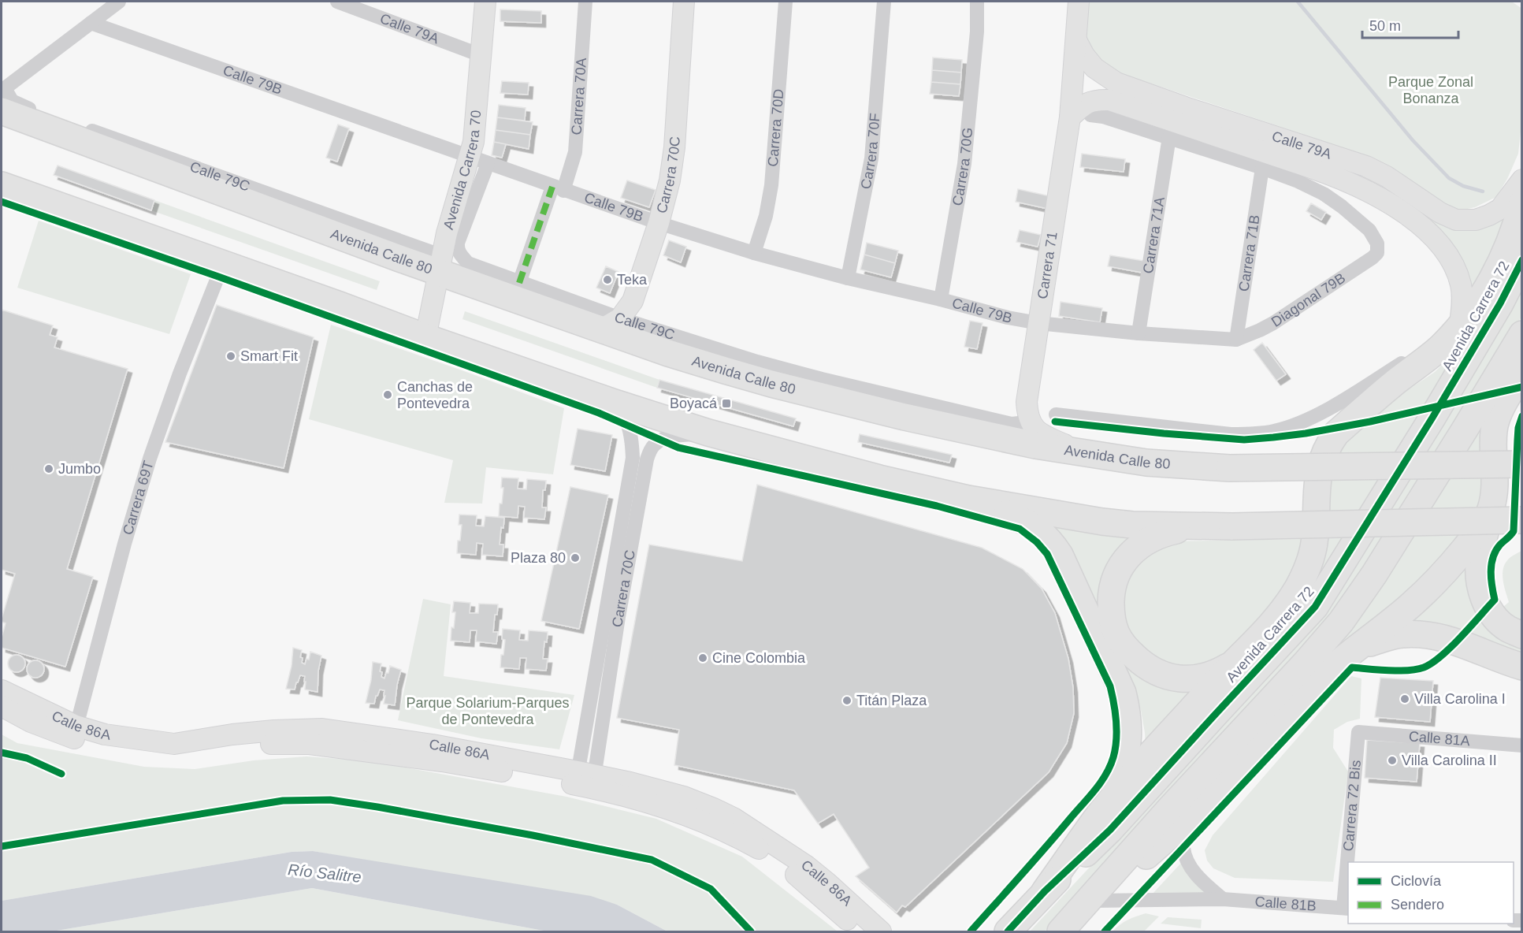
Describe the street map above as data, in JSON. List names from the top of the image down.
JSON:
{
  "streets": {
    "highway": ["Avenida Calle 80", "Avenida Carrera 72"],
    "street": [
      "Calle 79A",
      "Calle 79B",
      "Carrera 70A",
      "Carrera 70D",
      "Carrera 70F",
      "Carrera 70G",
      "Avenida Carrera 70",
      "Carrera 70C",
      "Calle 79C",
      "Carrera 71A",
      "Carrera 71B",
      "Carrera 71",
      "Diagonal 79B",
      "Carrera 69T",
      "Calle 86A",
      "Calle 81A",
      "Carrera 72 Bis",
      "Calle 81B"
    ]
  },
  "crossings": [
    ["Calle 79A", "Avenida Carrera 70"],
    ["Calle 79A", "Carrera 71"],
    ["Calle 79A", "Avenida Carrera 72"],
    ["Calle 79B", "Carrera 70A"],
    ["Calle 79B", "Carrera 70D"],
    ["Calle 79B", "Carrera 70F"],
    ["Calle 79B", "Carrera 70G"],
    ["Calle 79B", "Avenida Carrera 70"],
    ["Calle 79B", "Carrera 70C"],
    ["Calle 79B", "Carrera 71A"],
    ["Calle 79B", "Carrera 71B"],
    ["Calle 79B", "Carrera 71"],
    ["Calle 79B", "Diagonal 79B"],
    ["Carrera 70A", "Calle 79C"],
    ["Avenida Carrera 70", "Calle 79C"],
    ["Avenida Carrera 70", "Avenida Calle 80"],
    ["Carrera 70C", "Calle 79C"],
    ["Carrera 70C", "Avenida Calle 80"],
    ["Carrera 70C", "Calle 86A"],
    ["Calle 79C", "Avenida Calle 80"],
    ["Calle 79C", "Carrera 71"],
    ["Carrera 71B", "Diagonal 79B"],
    ["Carrera 69T", "Calle 86A"],
    ["Calle 81A", "Carrera 72 Bis"],
    ["Carrera 72 Bis", "Calle 81B"]
  ],
  "water": ["Río Salitre"],
  "parks": ["Parque Zonal Bonanza", "Parque Solarium-Parques de Pontevedra"],
  "places": {
    "other": [
      "Teka",
      "Smart Fit",
      "Canchas de Pontevedra",
      "Jumbo",
      "Plaza 80",
      "Cine Colombia",
      "Villa Carolina I",
      "Titán Plaza",
      "Villa Carolina II"
    ],
    "transit": ["Boyacá"]
  },
  "legend": ["Ciclovía", "Sendero"],
  "scale_bar": "50 m"
}
